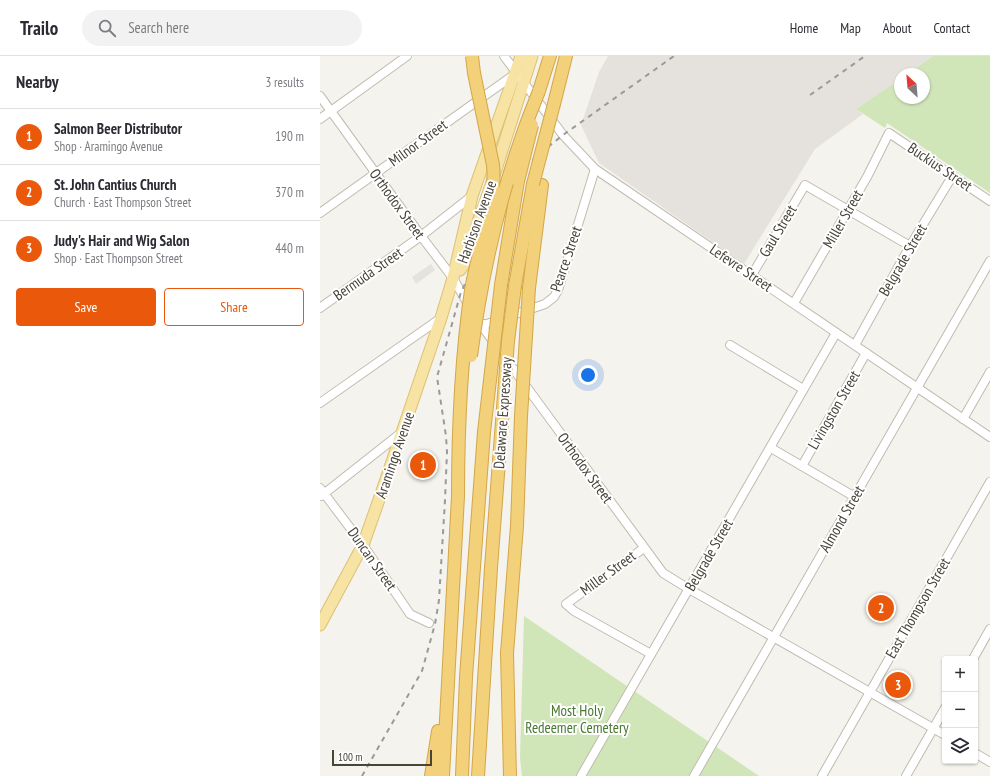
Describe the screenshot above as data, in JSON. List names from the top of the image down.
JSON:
{
  "streets": {
    "highway": ["Delaware Expressway"],
    "main road": ["Harbison Avenue", "Aramingo Avenue"],
    "street": [
      "Milnor Street",
      "Buckius Street",
      "Orthodox Street",
      "Miller Street",
      "Gaul Street",
      "Pearce Street",
      "Belgrade Street",
      "Lefevre Street",
      "Bermuda Street",
      "Livingston Street",
      "Almond Street",
      "Duncan Street",
      "East Thompson Street"
    ]
  },
  "crossings": [
    ["Milnor Street", "Orthodox Street"],
    ["Milnor Street", "Harbison Avenue"],
    ["Milnor Street", "Lefevre Street"],
    ["Buckius Street", "Miller Street"],
    ["Buckius Street", "Belgrade Street"],
    ["Orthodox Street", "Miller Street"],
    ["Orthodox Street", "Harbison Avenue"],
    ["Orthodox Street", "Pearce Street"],
    ["Orthodox Street", "Belgrade Street"],
    ["Orthodox Street", "Bermuda Street"],
    ["Orthodox Street", "Aramingo Avenue"],
    ["Orthodox Street", "Almond Street"],
    ["Orthodox Street", "East Thompson Street"],
    ["Miller Street", "Gaul Street"],
    ["Miller Street", "Belgrade Street"],
    ["Miller Street", "Lefevre Street"],
    ["Harbison Avenue", "Lefevre Street"],
    ["Harbison Avenue", "Bermuda Street"],
    ["Harbison Avenue", "Aramingo Avenue"],
    ["Gaul Street", "Lefevre Street"],
    ["Pearce Street", "Lefevre Street"],
    ["Belgrade Street", "Lefevre Street"],
    ["Lefevre Street", "Livingston Street"],
    ["Lefevre Street", "Almond Street"],
    ["Aramingo Avenue", "Duncan Street"]
  ],
  "parks": ["Most Holy Redeemer Cemetery"],
  "scale_bar": "100 m",
  "north": "top left",
  "page": {
    "header": "Trailo",
    "search": "Search here",
    "nav": [
      "Home",
      "Map",
      "About",
      "Contact"
    ],
    "heading": ["Nearby", "3 results"],
    "list": [
      {
        "mark": "1",
        "name": "Salmon Beer Distributor",
        "note": "Shop · Aramingo Avenue",
        "value": "190 m"
      },
      {
        "mark": "2",
        "name": "St. John Cantius Church",
        "note": "Church · East Thompson Street",
        "value": "370 m"
      },
      {
        "mark": "3",
        "name": "Judy's Hair and Wig Salon",
        "note": "Shop · East Thompson Street",
        "value": "440 m"
      }
    ],
    "buttons": ["Save", "Share"],
    "pins": ["1", "2", "3"],
    "map_buttons": ["+", "−"],
    "scale": "100 m"
  }
}
